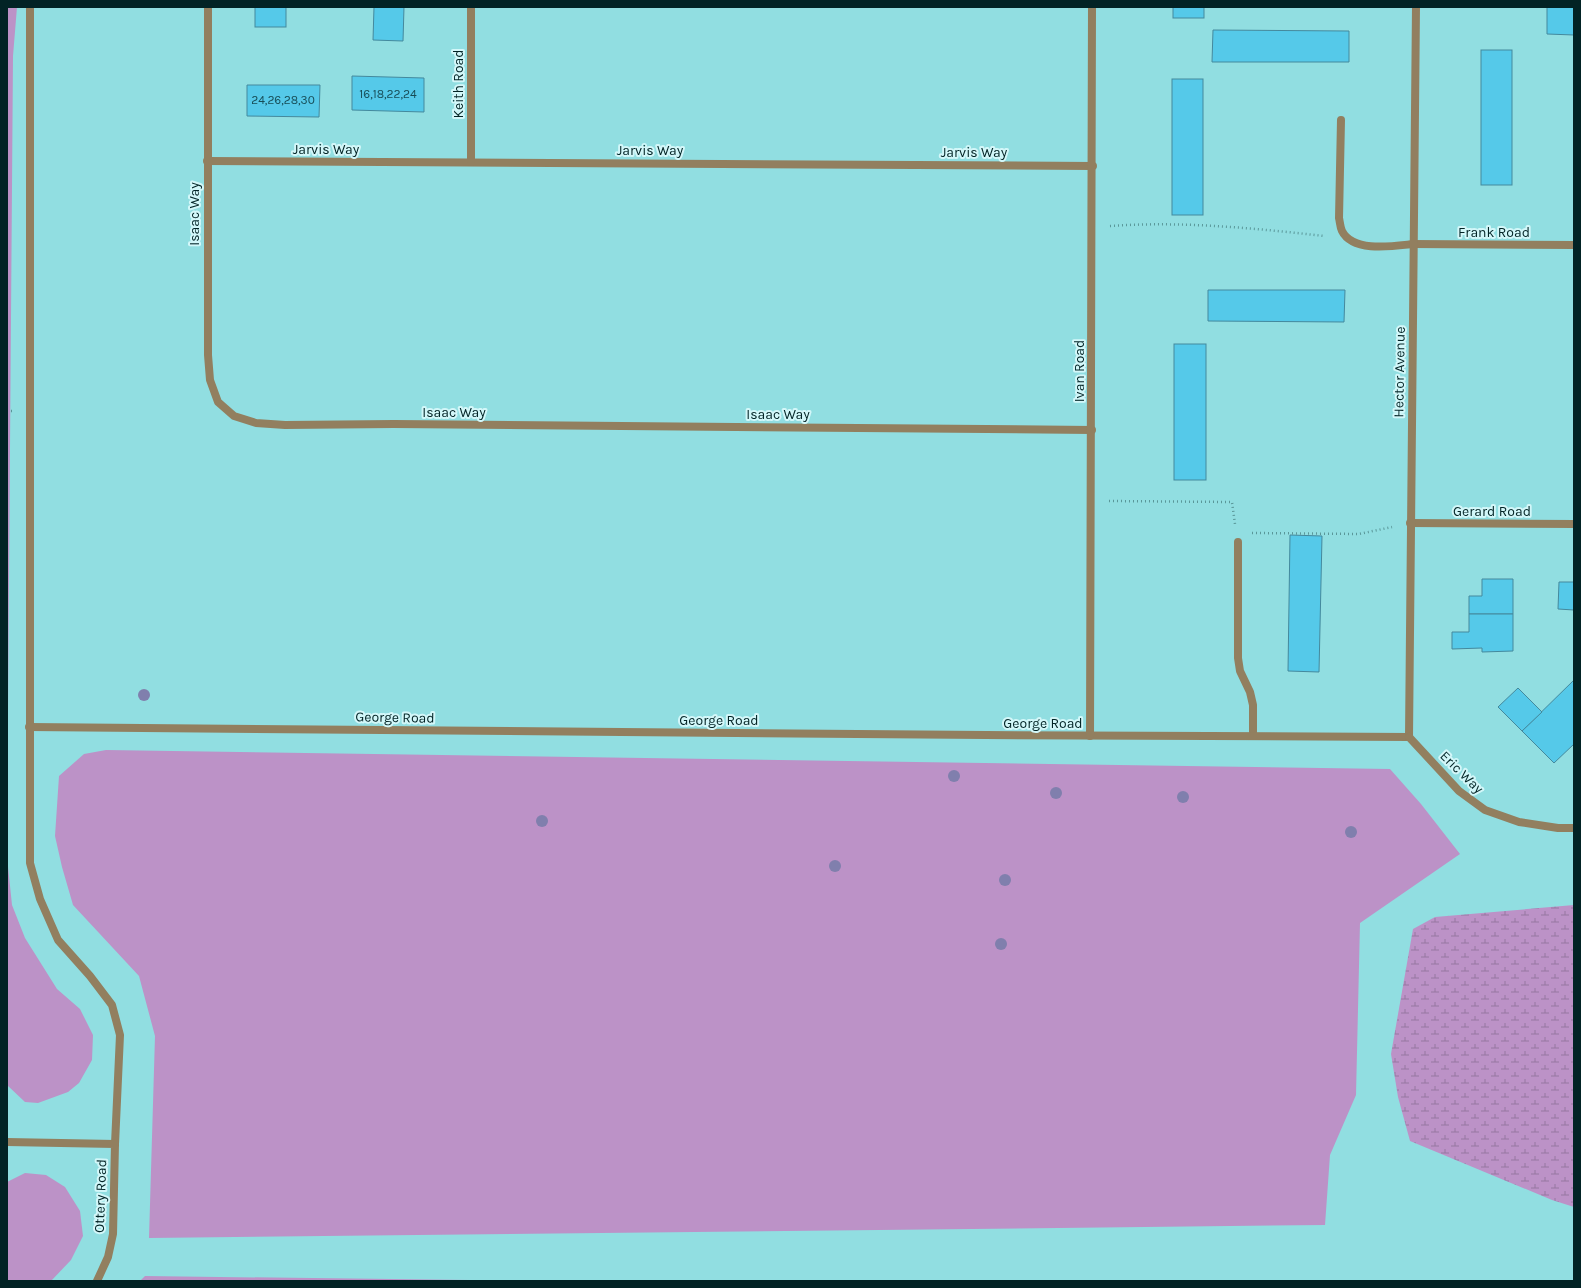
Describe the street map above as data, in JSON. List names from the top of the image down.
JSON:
{
  "streets": {
    "street": [
      "Keith Road",
      "Jarvis Way",
      "Isaac Way",
      "Frank Road",
      "Ivan Road",
      "Hector Avenue",
      "Gerard Road",
      "George Road",
      "Eric Way",
      "Ottery Road"
    ]
  },
  "crossings": [
    ["Keith Road", "Jarvis Way"],
    ["Jarvis Way", "Isaac Way"],
    ["Jarvis Way", "Ivan Road"],
    ["Isaac Way", "Ivan Road"],
    ["Frank Road", "Hector Avenue"],
    ["Ivan Road", "George Road"],
    ["Hector Avenue", "Gerard Road"],
    ["Hector Avenue", "George Road"],
    ["Hector Avenue", "Eric Way"],
    ["George Road", "Eric Way"]
  ],
  "house_numbers": ["16,18,22,24", "24,26,28,30"]
}
